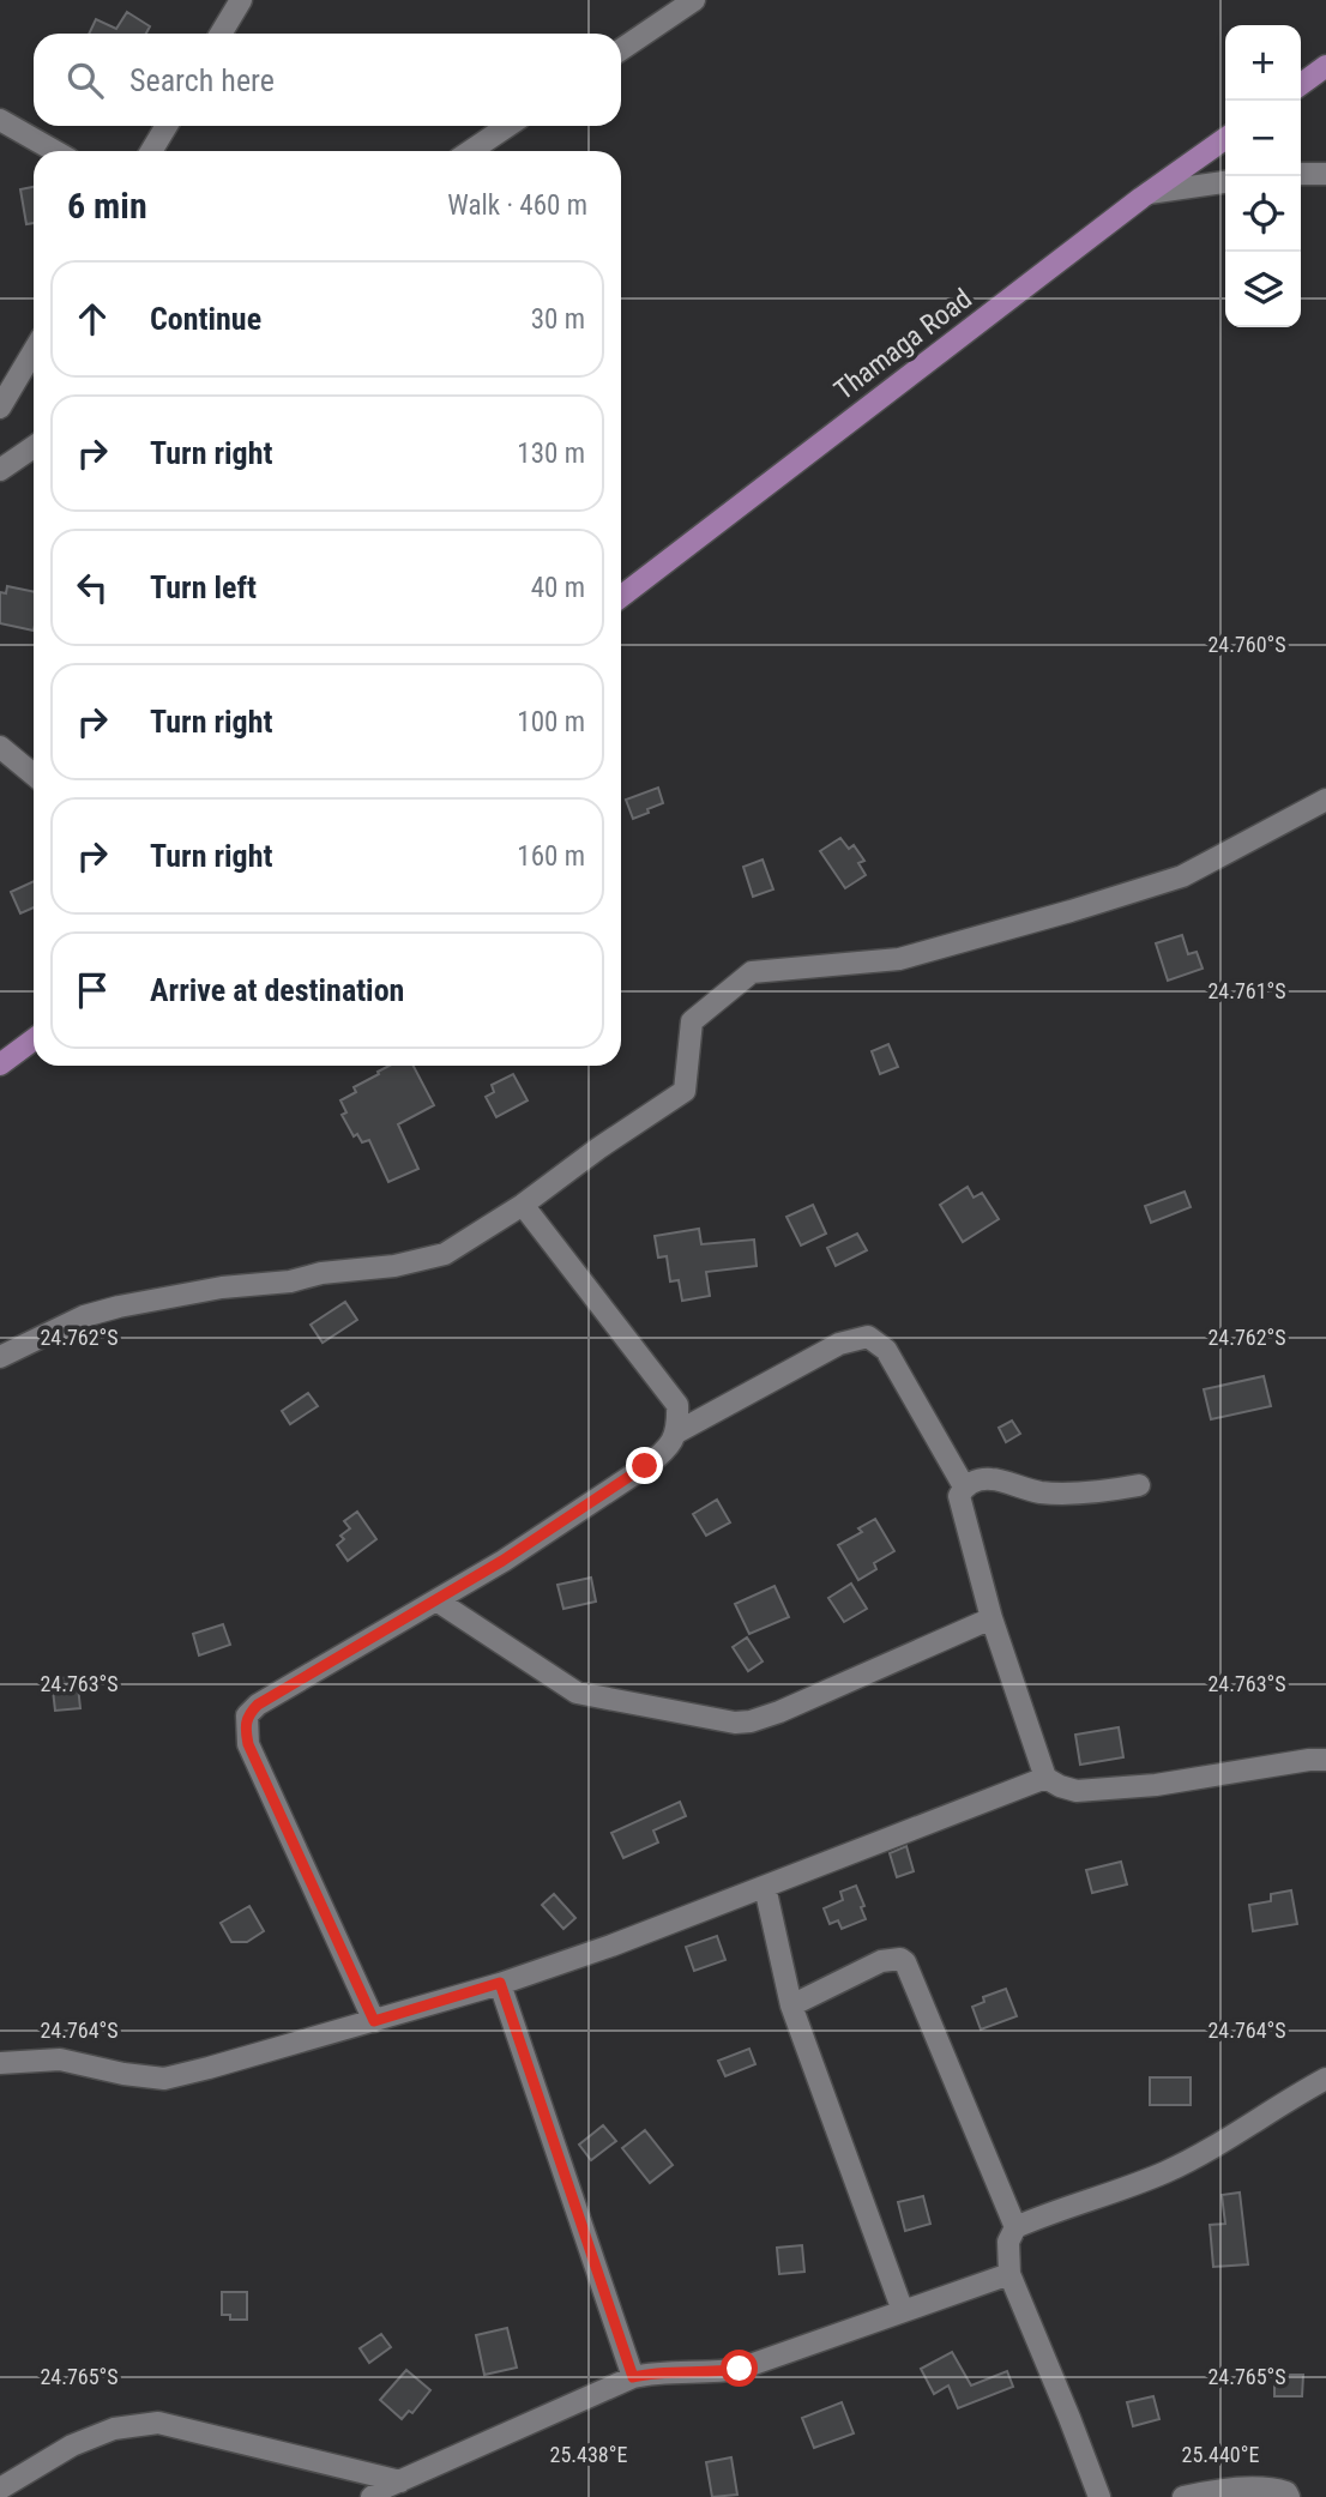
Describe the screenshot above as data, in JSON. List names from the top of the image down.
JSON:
{
  "streets": {
    "main road": ["Thamaga Road"]
  },
  "page": {
    "map_buttons": ["+", "−"],
    "search": "Search here",
    "heading": ["6 min", "Walk · 460 m"],
    "list": [
      ["Continue", "30 m"],
      ["Turn right", "130 m"],
      ["Turn left", "40 m"],
      ["Turn right", "100 m"],
      ["Turn right", "160 m"],
      "Arrive at destination"
    ]
  },
  "coordinates": [
    "24.760°S",
    "24.761°S",
    "24.762°S",
    "24.763°S",
    "24.764°S",
    "24.765°S",
    "25.438°E",
    "25.440°E"
  ]
}
